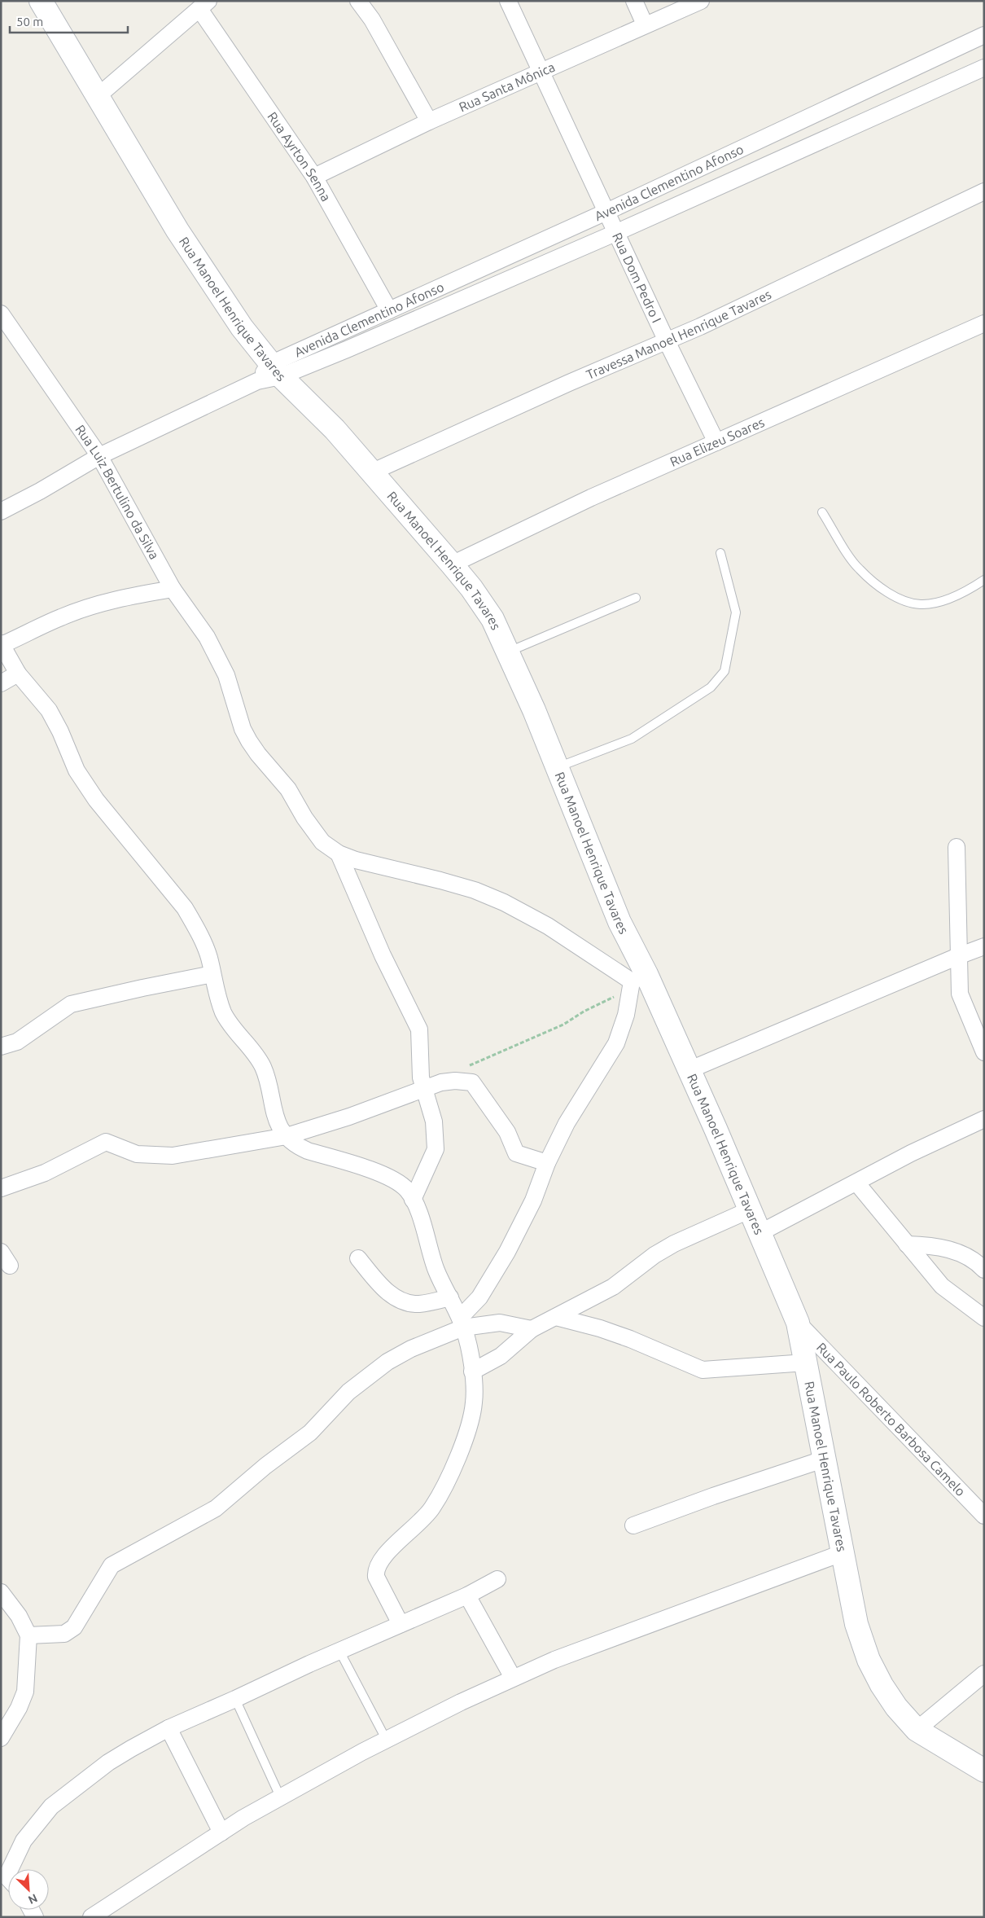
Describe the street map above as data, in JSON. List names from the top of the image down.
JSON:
{
  "streets": {
    "street": [
      "Rua Santa Mônica",
      "Rua Ayrton Senna",
      "Avenida Clementino Afonso",
      "Rua Dom Pedro I",
      "Rua Manoel Henrique Tavares",
      "Travessa Manoel Henrique Tavares",
      "Rua Elizeu Soares",
      "Rua Luiz Bertulino da Silva",
      "Rua Paulo Roberto Barbosa Camelo"
    ]
  },
  "crossings": [
    ["Rua Santa Mônica", "Rua Ayrton Senna"],
    ["Rua Santa Mônica", "Rua Dom Pedro I"],
    ["Rua Ayrton Senna", "Avenida Clementino Afonso"],
    ["Avenida Clementino Afonso", "Rua Dom Pedro I"],
    ["Avenida Clementino Afonso", "Rua Manoel Henrique Tavares"],
    ["Avenida Clementino Afonso", "Rua Luiz Bertulino da Silva"],
    ["Rua Dom Pedro I", "Travessa Manoel Henrique Tavares"],
    ["Rua Dom Pedro I", "Rua Elizeu Soares"],
    ["Rua Manoel Henrique Tavares", "Travessa Manoel Henrique Tavares"],
    ["Rua Manoel Henrique Tavares", "Rua Elizeu Soares"],
    ["Rua Manoel Henrique Tavares", "Rua Paulo Roberto Barbosa Camelo"]
  ],
  "scale_bar": "50 m",
  "north": "bottom right"
}
